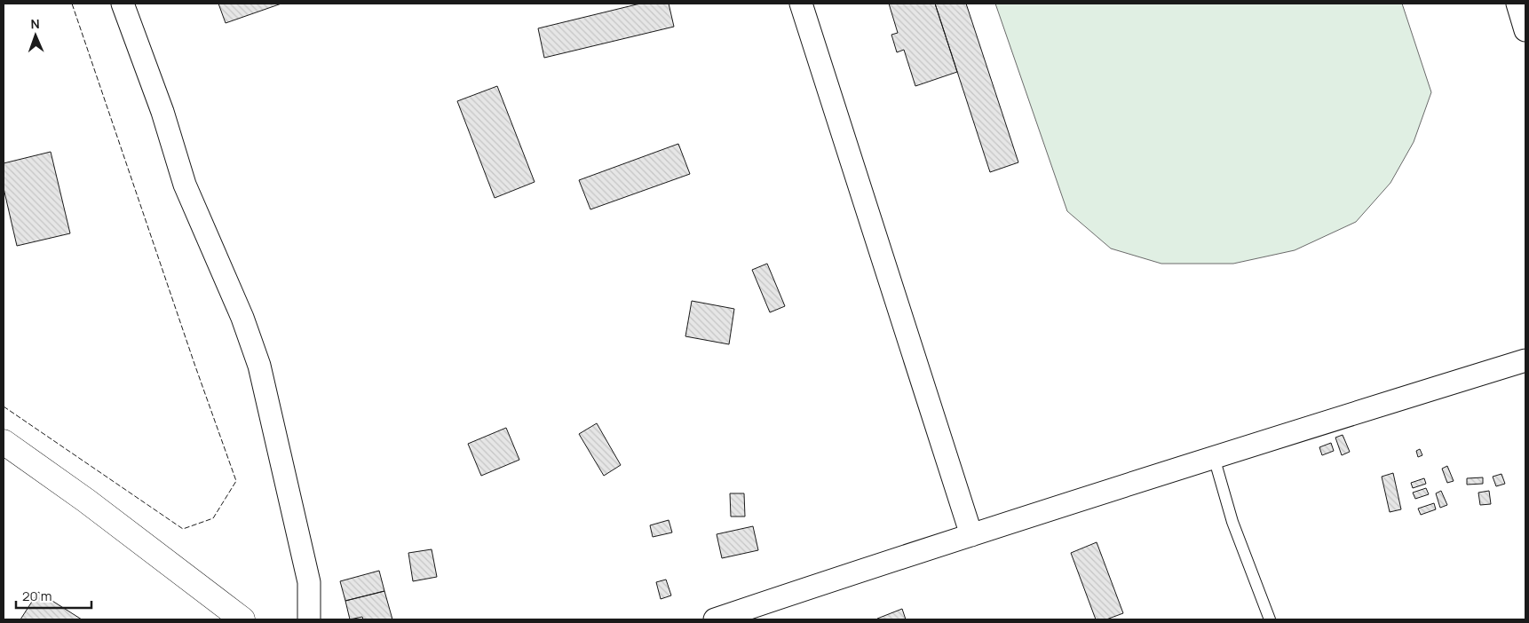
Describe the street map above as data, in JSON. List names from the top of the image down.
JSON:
{
  "scale_bar": "20 m",
  "north": "top"
}
